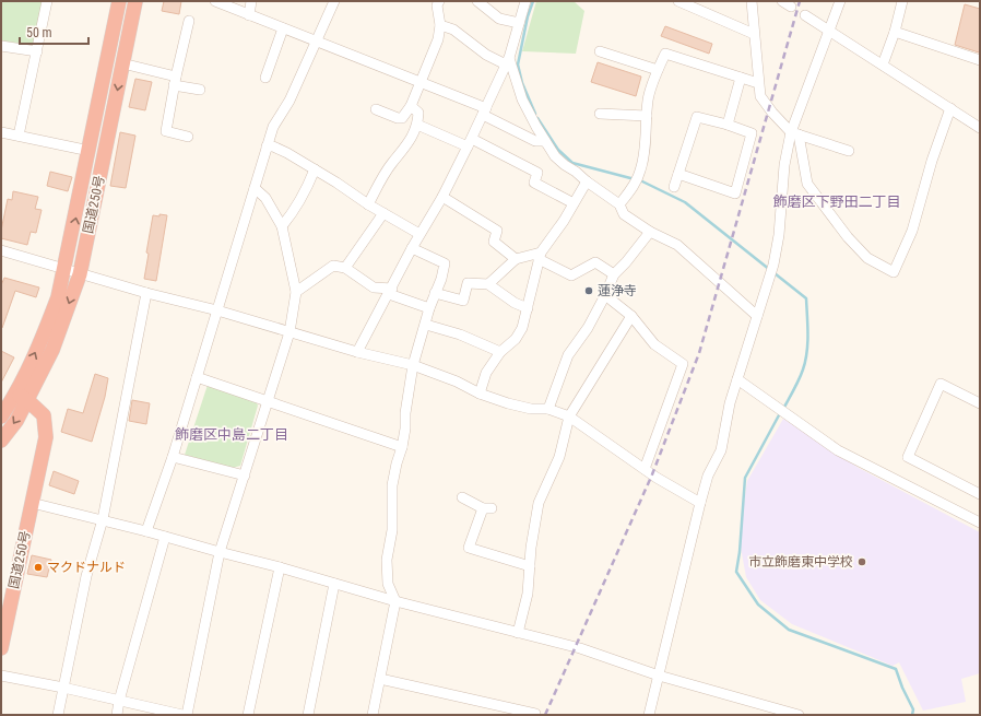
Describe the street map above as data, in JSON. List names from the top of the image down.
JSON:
{
  "streets": {
    "highway": ["国道250号"]
  },
  "districts": ["飾磨区下野田二丁目", "飾磨区中島二丁目"],
  "places": ["蓮浄寺", "市立飾磨東中学校", "マクドナルド"],
  "scale_bar": "50 m"
}
